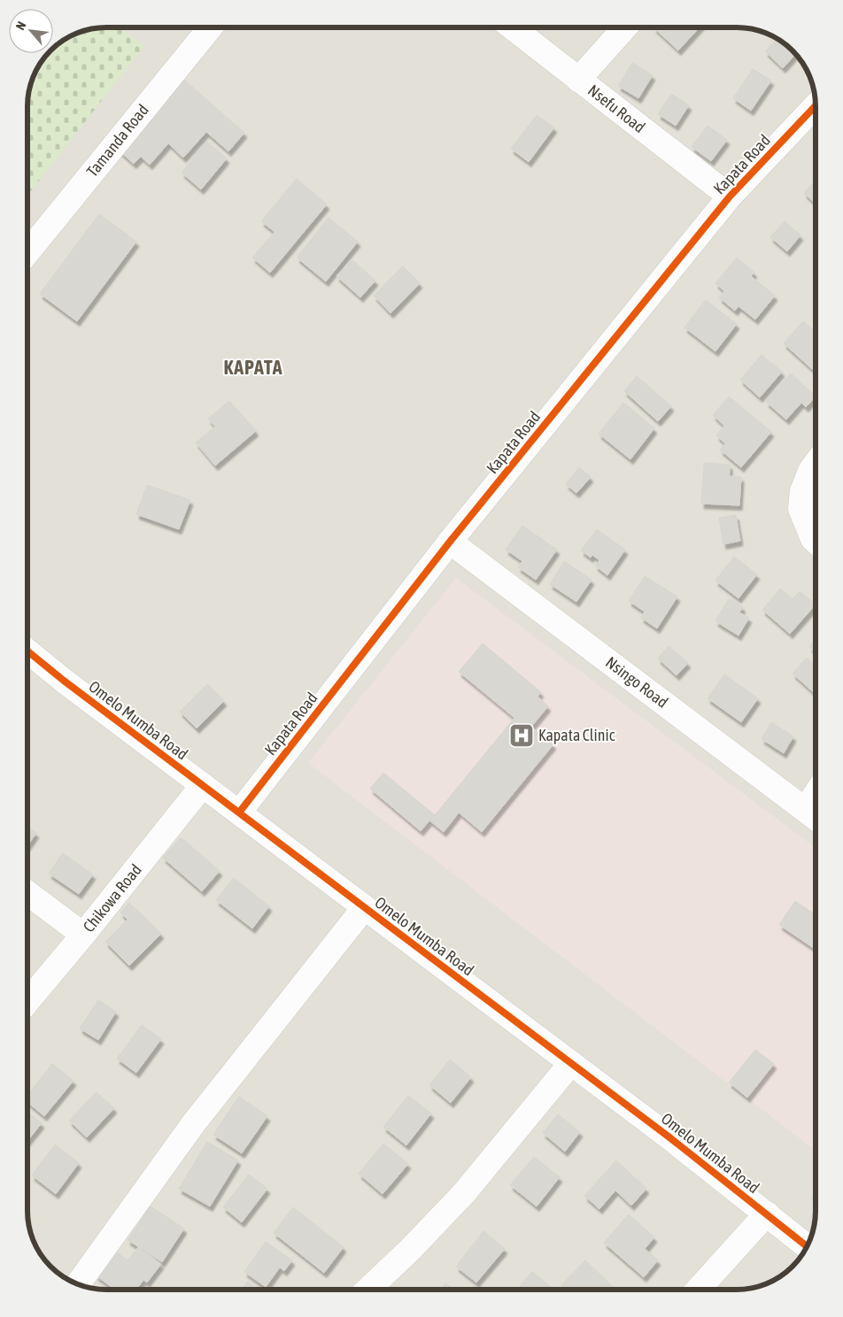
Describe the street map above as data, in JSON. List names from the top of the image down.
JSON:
{
  "streets": {
    "street": [
      "Nsefu Road",
      "Tamanda Road",
      "Kapata Road",
      "Nsingo Road",
      "Omelo Mumba Road",
      "Chikowa Road"
    ]
  },
  "crossings": [
    ["Nsefu Road", "Kapata Road"],
    ["Kapata Road", "Nsingo Road"],
    ["Kapata Road", "Omelo Mumba Road"],
    ["Omelo Mumba Road", "Chikowa Road"]
  ],
  "districts": ["KAPATA"],
  "places": {
    "hospital": ["Kapata Clinic"]
  },
  "north": "top left"
}
